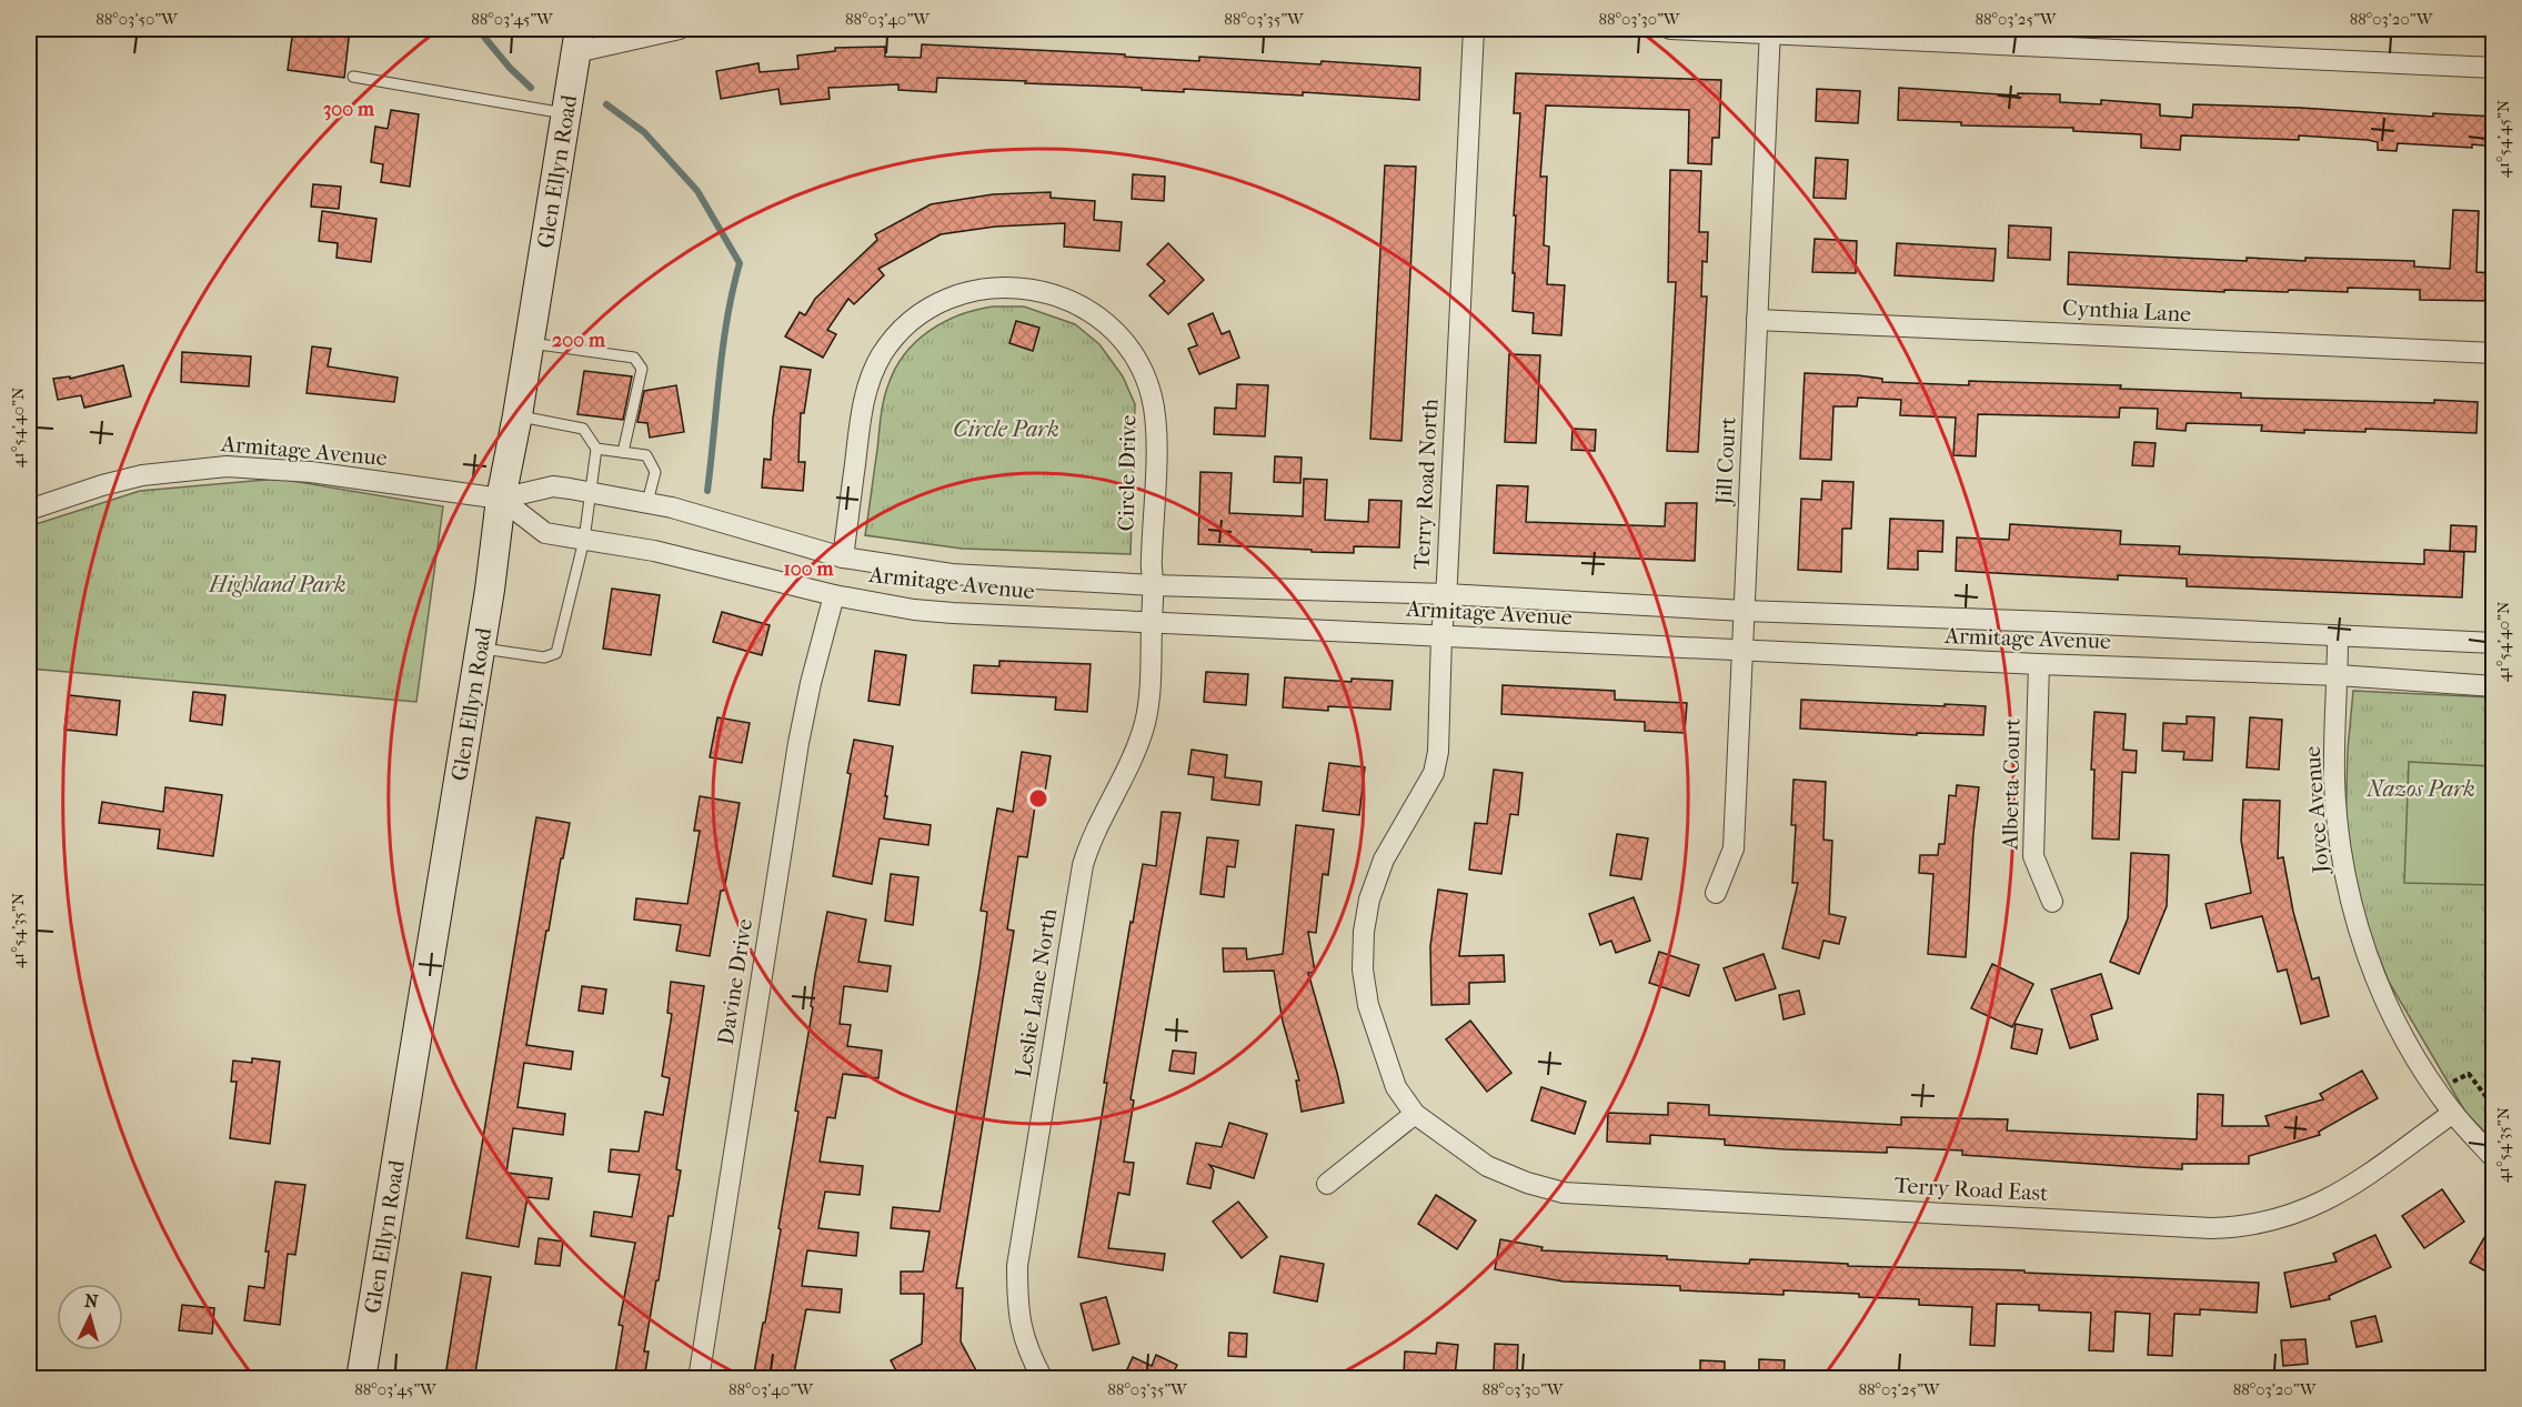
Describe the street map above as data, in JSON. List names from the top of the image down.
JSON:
{
  "streets": {
    "street": [
      "Glen Ellyn Road",
      "Cynthia Lane",
      "Armitage Avenue",
      "Jill Court",
      "Circle Drive",
      "Terry Road North",
      "Alberta Court",
      "Joyce Avenue",
      "Davine Drive",
      "Leslie Lane North",
      "Terry Road East"
    ]
  },
  "crossings": [
    ["Glen Ellyn Road", "Armitage Avenue"],
    ["Cynthia Lane", "Jill Court"],
    ["Armitage Avenue", "Jill Court"],
    ["Armitage Avenue", "Circle Drive"],
    ["Armitage Avenue", "Terry Road North"],
    ["Armitage Avenue", "Alberta Court"],
    ["Armitage Avenue", "Joyce Avenue"],
    ["Armitage Avenue", "Davine Drive"],
    ["Armitage Avenue", "Leslie Lane North"],
    ["Circle Drive", "Leslie Lane North"],
    ["Terry Road North", "Terry Road East"],
    ["Joyce Avenue", "Terry Road East"]
  ],
  "parks": ["Circle Park", "Highland Park", "Nazos Park"],
  "north": "top",
  "coordinates": [
    "88°03'50\"W",
    "88°03'45\"W",
    "88°03'40\"W",
    "88°03'35\"W",
    "88°03'30\"W",
    "88°03'25\"W",
    "88°03'20\"W",
    "41°54'45\"N",
    "41°54'40\"N",
    "41°54'35\"N"
  ],
  "rings": ["300 m", "200 m", "100 m"]
}
